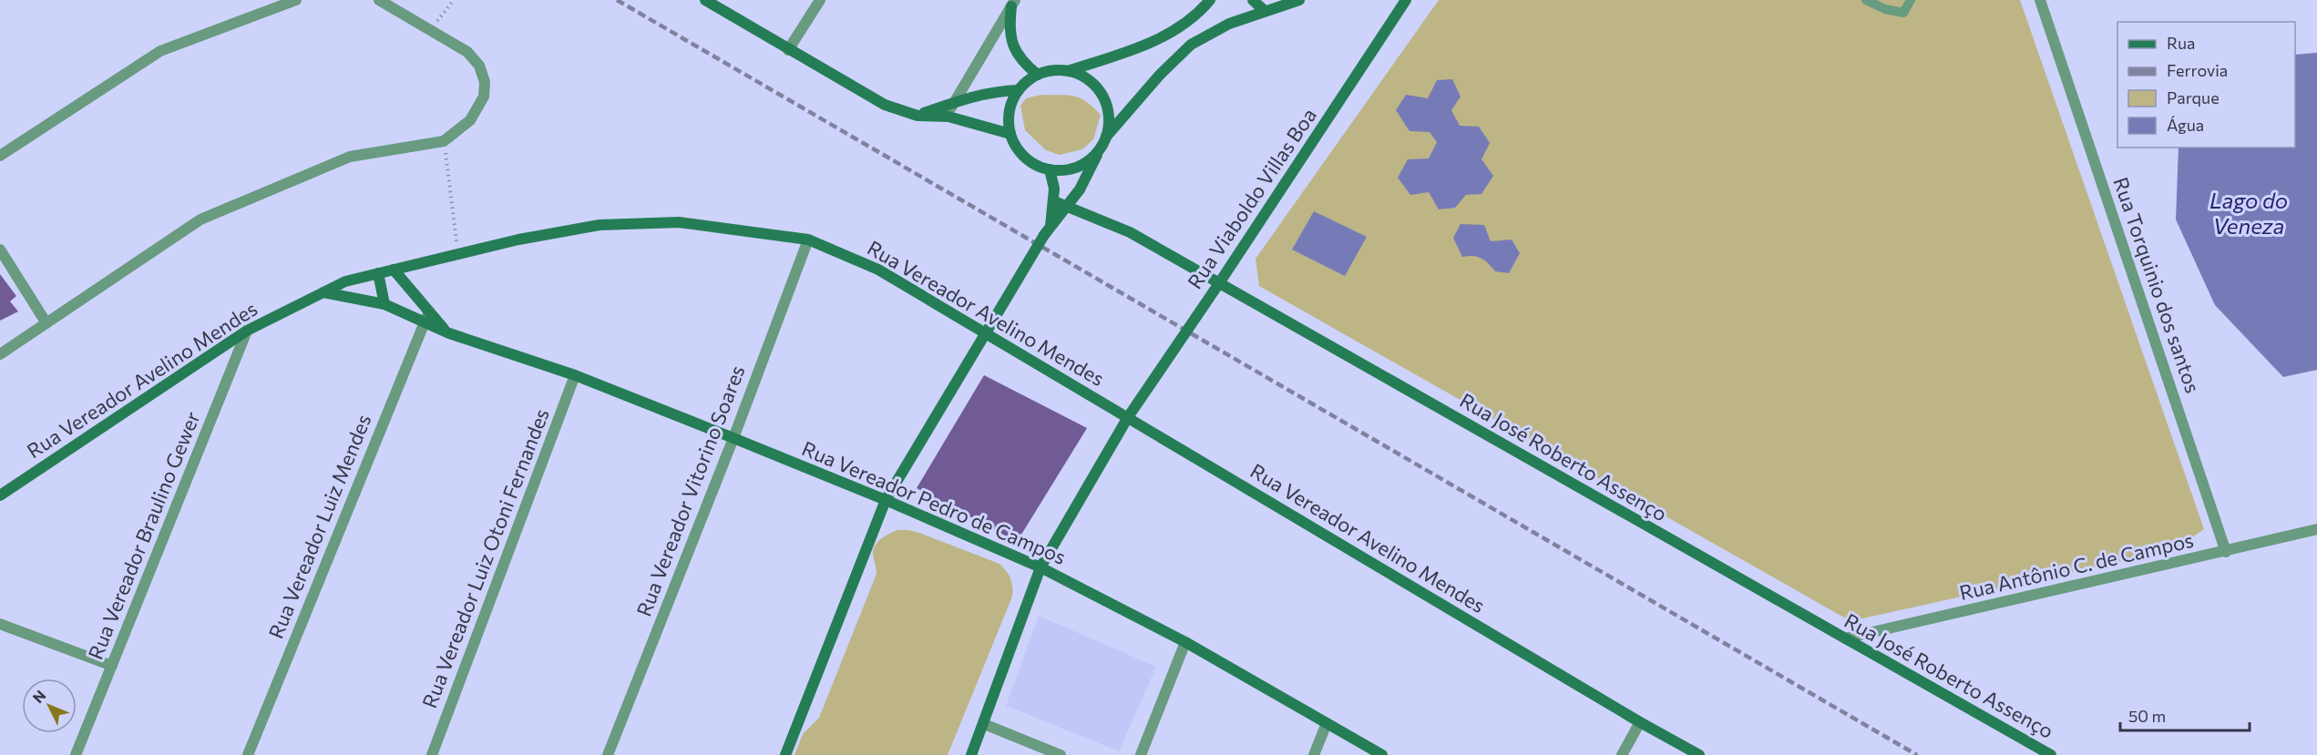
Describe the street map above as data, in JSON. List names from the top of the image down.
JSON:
{
  "streets": {
    "main road": [
      "Rua Viaboldo Villas Boa",
      "Rua Vereador Avelino Mendes",
      "Rua José Roberto Assenço",
      "Rua Vereador Pedro de Campos"
    ],
    "street": [
      "Rua Torquinio dos santos",
      "Rua Vereador Vitorino Soares",
      "Rua Vereador Luiz Mendes",
      "Rua Vereador Braulino Gewer",
      "Rua Vereador Luiz Otoni Fernandes",
      "Rua Antônio C. de Campos"
    ]
  },
  "crossings": [
    ["Rua Viaboldo Villas Boa", "Rua Vereador Avelino Mendes"],
    ["Rua Viaboldo Villas Boa", "Rua José Roberto Assenço"],
    ["Rua Viaboldo Villas Boa", "Rua Vereador Pedro de Campos"],
    ["Rua Torquinio dos santos", "Rua Antônio C. de Campos"],
    ["Rua Vereador Avelino Mendes", "Rua Vereador Vitorino Soares"],
    ["Rua Vereador Avelino Mendes", "Rua Vereador Pedro de Campos"],
    ["Rua Vereador Avelino Mendes", "Rua Vereador Braulino Gewer"],
    ["Rua José Roberto Assenço", "Rua Antônio C. de Campos"],
    ["Rua Vereador Vitorino Soares", "Rua Vereador Pedro de Campos"],
    ["Rua Vereador Pedro de Campos", "Rua Vereador Luiz Mendes"],
    ["Rua Vereador Pedro de Campos", "Rua Vereador Luiz Otoni Fernandes"]
  ],
  "water": ["Lago do Veneza"],
  "legend": [
    "Rua",
    "Ferrovia",
    "Parque",
    "Água"
  ],
  "scale_bar": "50 m",
  "north": "top left"
}
